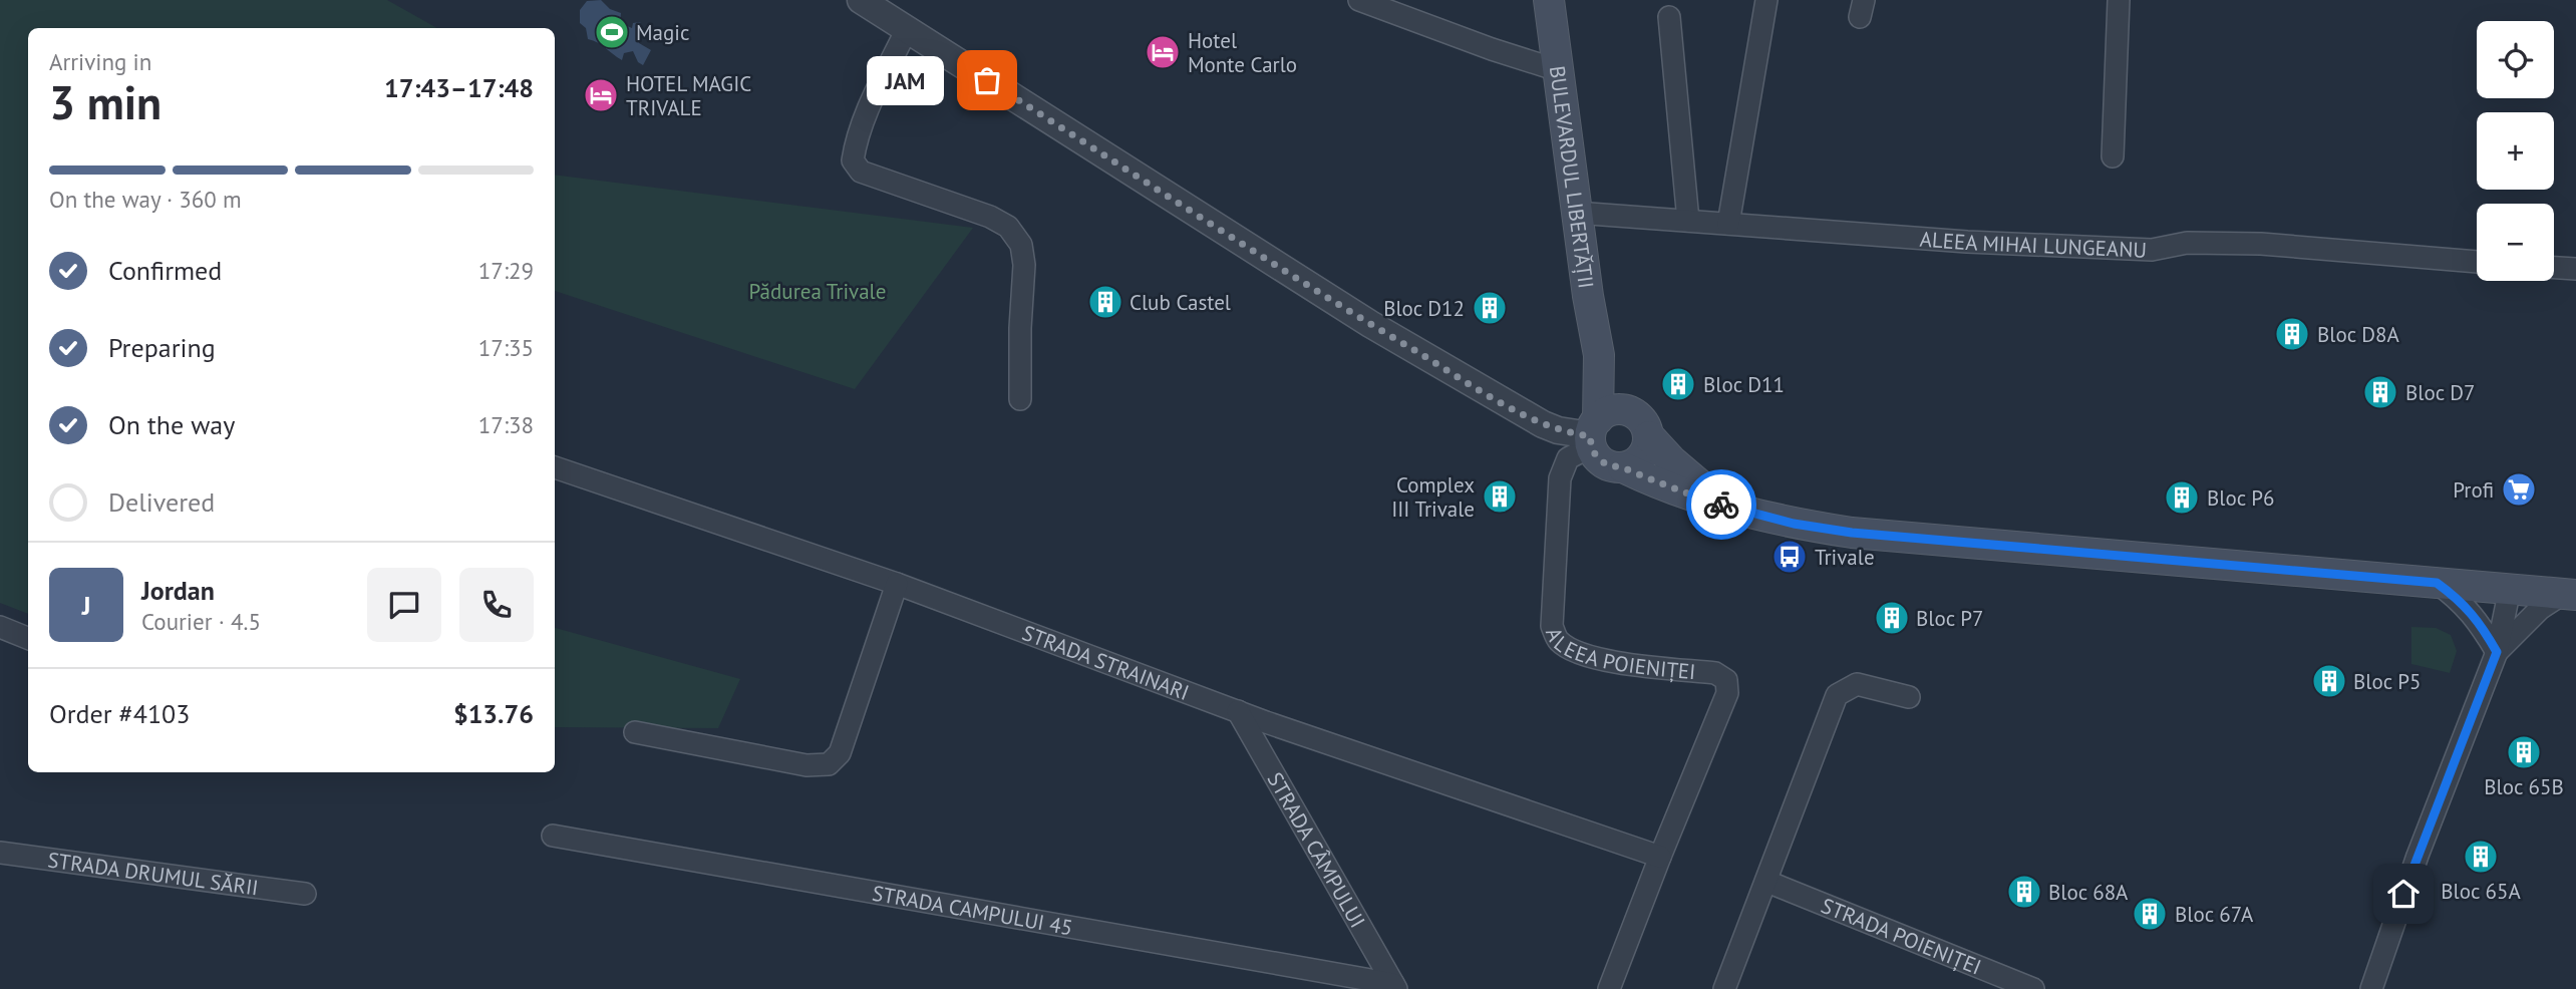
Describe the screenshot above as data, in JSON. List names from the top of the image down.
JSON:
{
  "streets": {
    "main road": ["BULEVARDUL LIBERTĂȚII"],
    "street": [
      "ALEEA MIHAI LUNGEANU",
      "ALEEA POIENIȚEI",
      "STRADA STRAINARI",
      "STRADA CÂMPULUI",
      "STRADA DRUMUL SĂRII",
      "STRADA CAMPULUI 45",
      "STRADA POIENIȚEI"
    ]
  },
  "crossings": [
    ["BULEVARDUL LIBERTĂȚII", "ALEEA MIHAI LUNGEANU"],
    ["BULEVARDUL LIBERTĂȚII", "ALEEA POIENIȚEI"],
    ["ALEEA POIENIȚEI", "STRADA STRAINARI"],
    ["STRADA STRAINARI", "STRADA CÂMPULUI"],
    ["STRADA CÂMPULUI", "STRADA CAMPULUI 45"]
  ],
  "parks": ["Pădurea Trivale"],
  "places": {
    "sports": ["Magic"],
    "hotel": ["Hotel Monte Carlo", "HOTEL MAGIC TRIVALE"],
    "other": ["JAM"],
    "building": [
      "Club Castel",
      "Bloc D12",
      "Bloc D8A",
      "Bloc D11",
      "Bloc D7",
      "Complex III Trivale",
      "Bloc P6",
      "Bloc P7",
      "Bloc P5",
      "Bloc 65B",
      "Bloc 65A",
      "Bloc 68A",
      "Bloc 67A"
    ],
    "supermarket": ["Profi"],
    "bus stop": ["Trivale"]
  },
  "page": {
    "map_buttons": ["+", "−"],
    "heading": ["3 min", "Arriving in", "17:43–17:48"],
    "panel": [
      "Jordan",
      "Courier · 4.5",
      "Order #4103",
      "$13.76"
    ],
    "bubble": "JAM",
    "bar": "On the way · 360 m",
    "list": [
      ["Confirmed", "17:29"],
      ["Preparing", "17:35"],
      ["On the way", "17:38"],
      "Delivered"
    ],
    "round": "J"
  }
}
